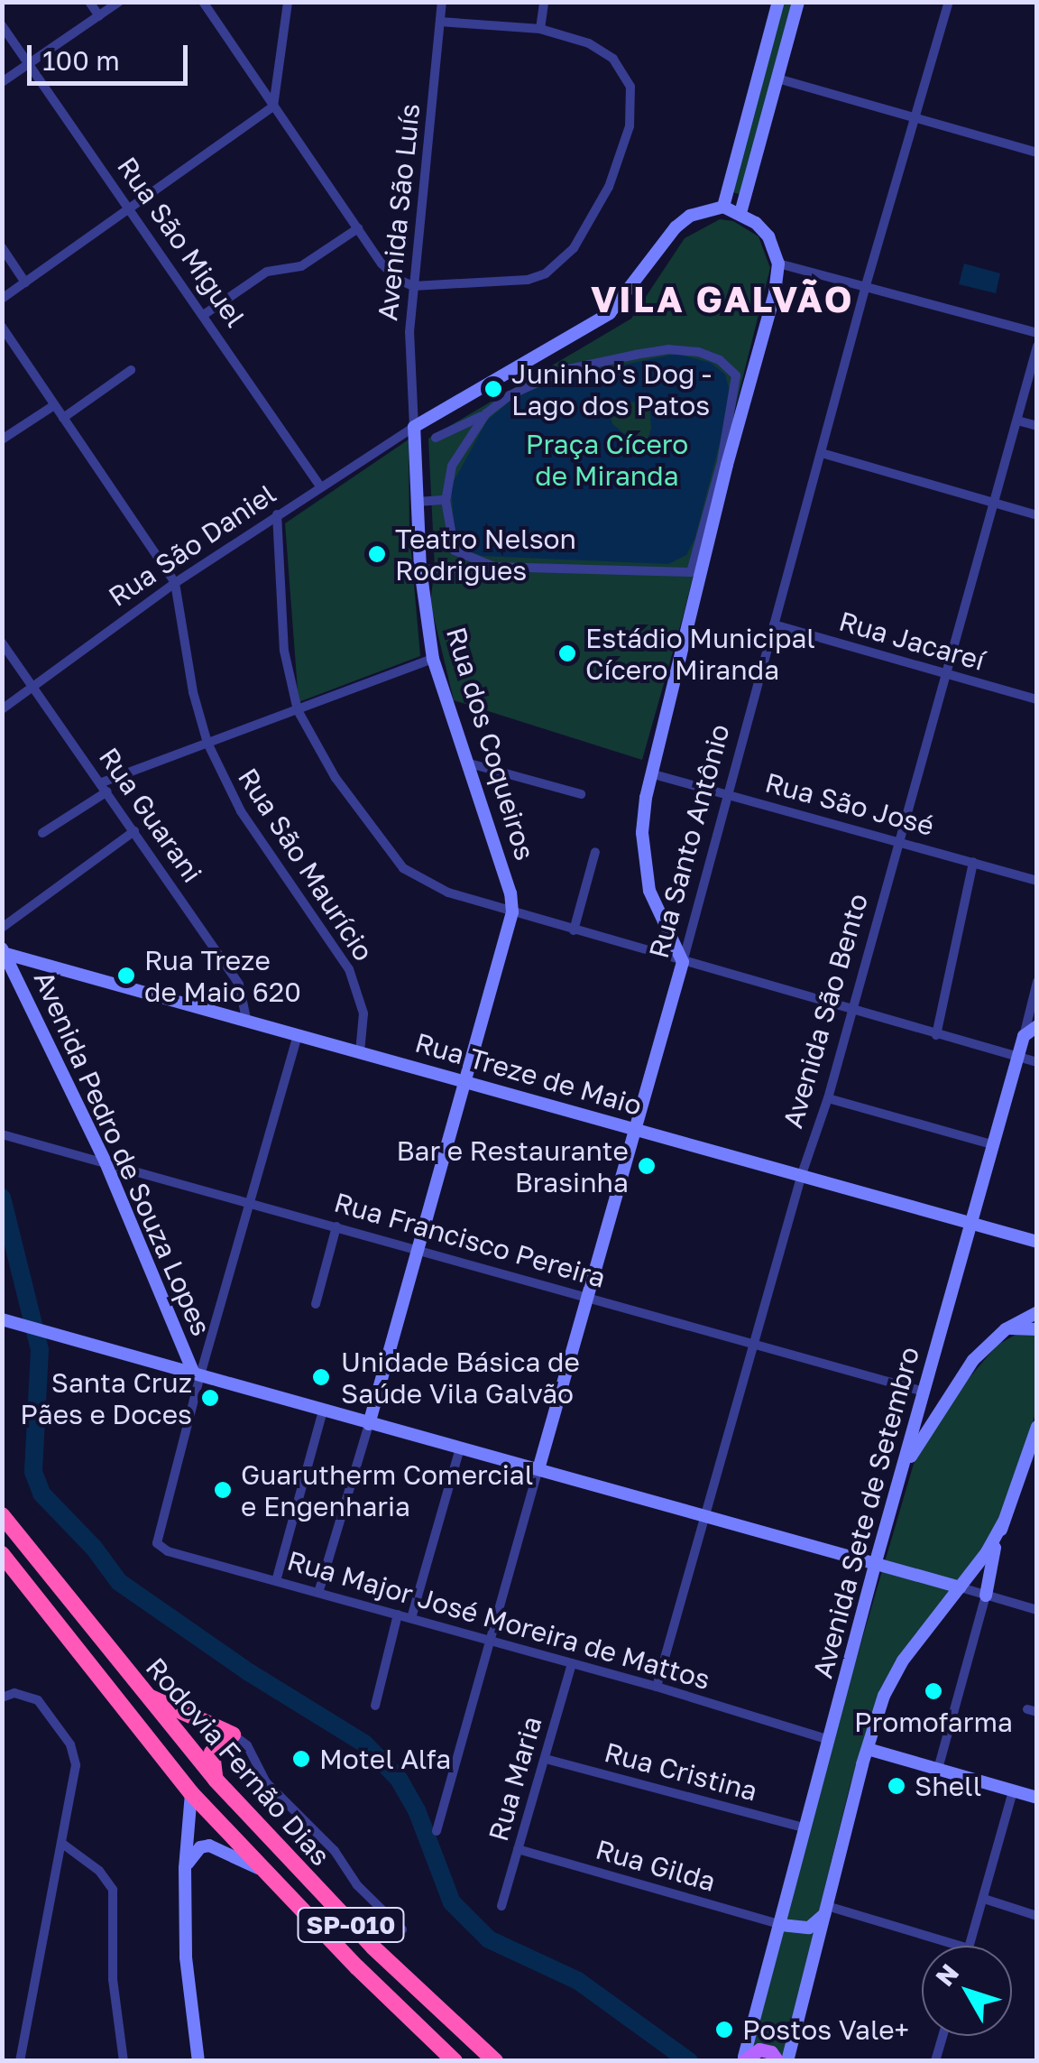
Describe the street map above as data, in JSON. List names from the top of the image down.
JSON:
{
  "streets": {
    "highway": ["Rodovia Fernão Dias", "SP-010"],
    "street": [
      "Avenida São Luís",
      "Rua São Miguel",
      "Rua São Daniel",
      "Rua Jacareí",
      "Rua dos Coqueiros",
      "Rua São José",
      "Rua Guarani",
      "Rua Santo Antônio",
      "Rua São Maurício",
      "Avenida São Bento",
      "Rua Treze de Maio",
      "Avenida Pedro de Souza Lopes",
      "Rua Francisco Pereira",
      "Avenida Sete de Setembro",
      "Rua Major José Moreira de Mattos",
      "Rua Cristina",
      "Rua Maria",
      "Rua Gilda"
    ]
  },
  "crossings": [
    ["Avenida São Luís", "Rua São Daniel"],
    ["Avenida São Luís", "Rua dos Coqueiros"],
    ["Rua São Miguel", "Rua São Daniel"],
    ["Rua São Daniel", "Rua dos Coqueiros"],
    ["Rua São Daniel", "Rua Guarani"],
    ["Rua São Daniel", "Rua São Maurício"],
    ["Rua Jacareí", "Rua Santo Antônio"],
    ["Rua Jacareí", "Avenida São Bento"],
    ["Rua São José", "Rua Santo Antônio"],
    ["Rua São José", "Avenida São Bento"],
    ["Rua Guarani", "Rua Treze de Maio"],
    ["Rua Santo Antônio", "Rua Treze de Maio"],
    ["Rua Santo Antônio", "Rua Francisco Pereira"],
    ["Rua Santo Antônio", "Rua Major José Moreira de Mattos"],
    ["Rua São Maurício", "Rua Treze de Maio"],
    ["Avenida São Bento", "Rua Treze de Maio"],
    ["Avenida São Bento", "Rua Francisco Pereira"],
    ["Avenida São Bento", "Rua Major José Moreira de Mattos"],
    ["Rua Treze de Maio", "Avenida Pedro de Souza Lopes"],
    ["Rua Treze de Maio", "Avenida Sete de Setembro"],
    ["Avenida Pedro de Souza Lopes", "Rua Francisco Pereira"],
    ["Avenida Pedro de Souza Lopes", "Rua Major José Moreira de Mattos"],
    ["Rua Francisco Pereira", "Avenida Sete de Setembro"],
    ["Avenida Sete de Setembro", "Rua Major José Moreira de Mattos"],
    ["Avenida Sete de Setembro", "Rua Cristina"],
    ["Avenida Sete de Setembro", "Rua Gilda"],
    ["Rua Major José Moreira de Mattos", "Rua Maria"],
    ["Rua Cristina", "Rua Maria"],
    ["Rua Maria", "Rua Gilda"]
  ],
  "districts": ["VILA GALVÃO"],
  "parks": ["Praça Cícero de Miranda"],
  "places": [
    "Juninho's Dog - Lago dos Patos",
    "Teatro Nelson Rodrigues",
    "Estádio Municipal Cícero Miranda",
    "Rua Treze de Maio 620",
    "Bar e Restaurante Brasinha",
    "Unidade Básica de Saúde Vila Galvão",
    "Santa Cruz Pães e Doces",
    "Guarutherm Comercial e Engenharia",
    "Promofarma",
    "Motel Alfa",
    "Shell",
    "Postos Vale+"
  ],
  "scale_bar": "100 m",
  "north": "top left"
}
